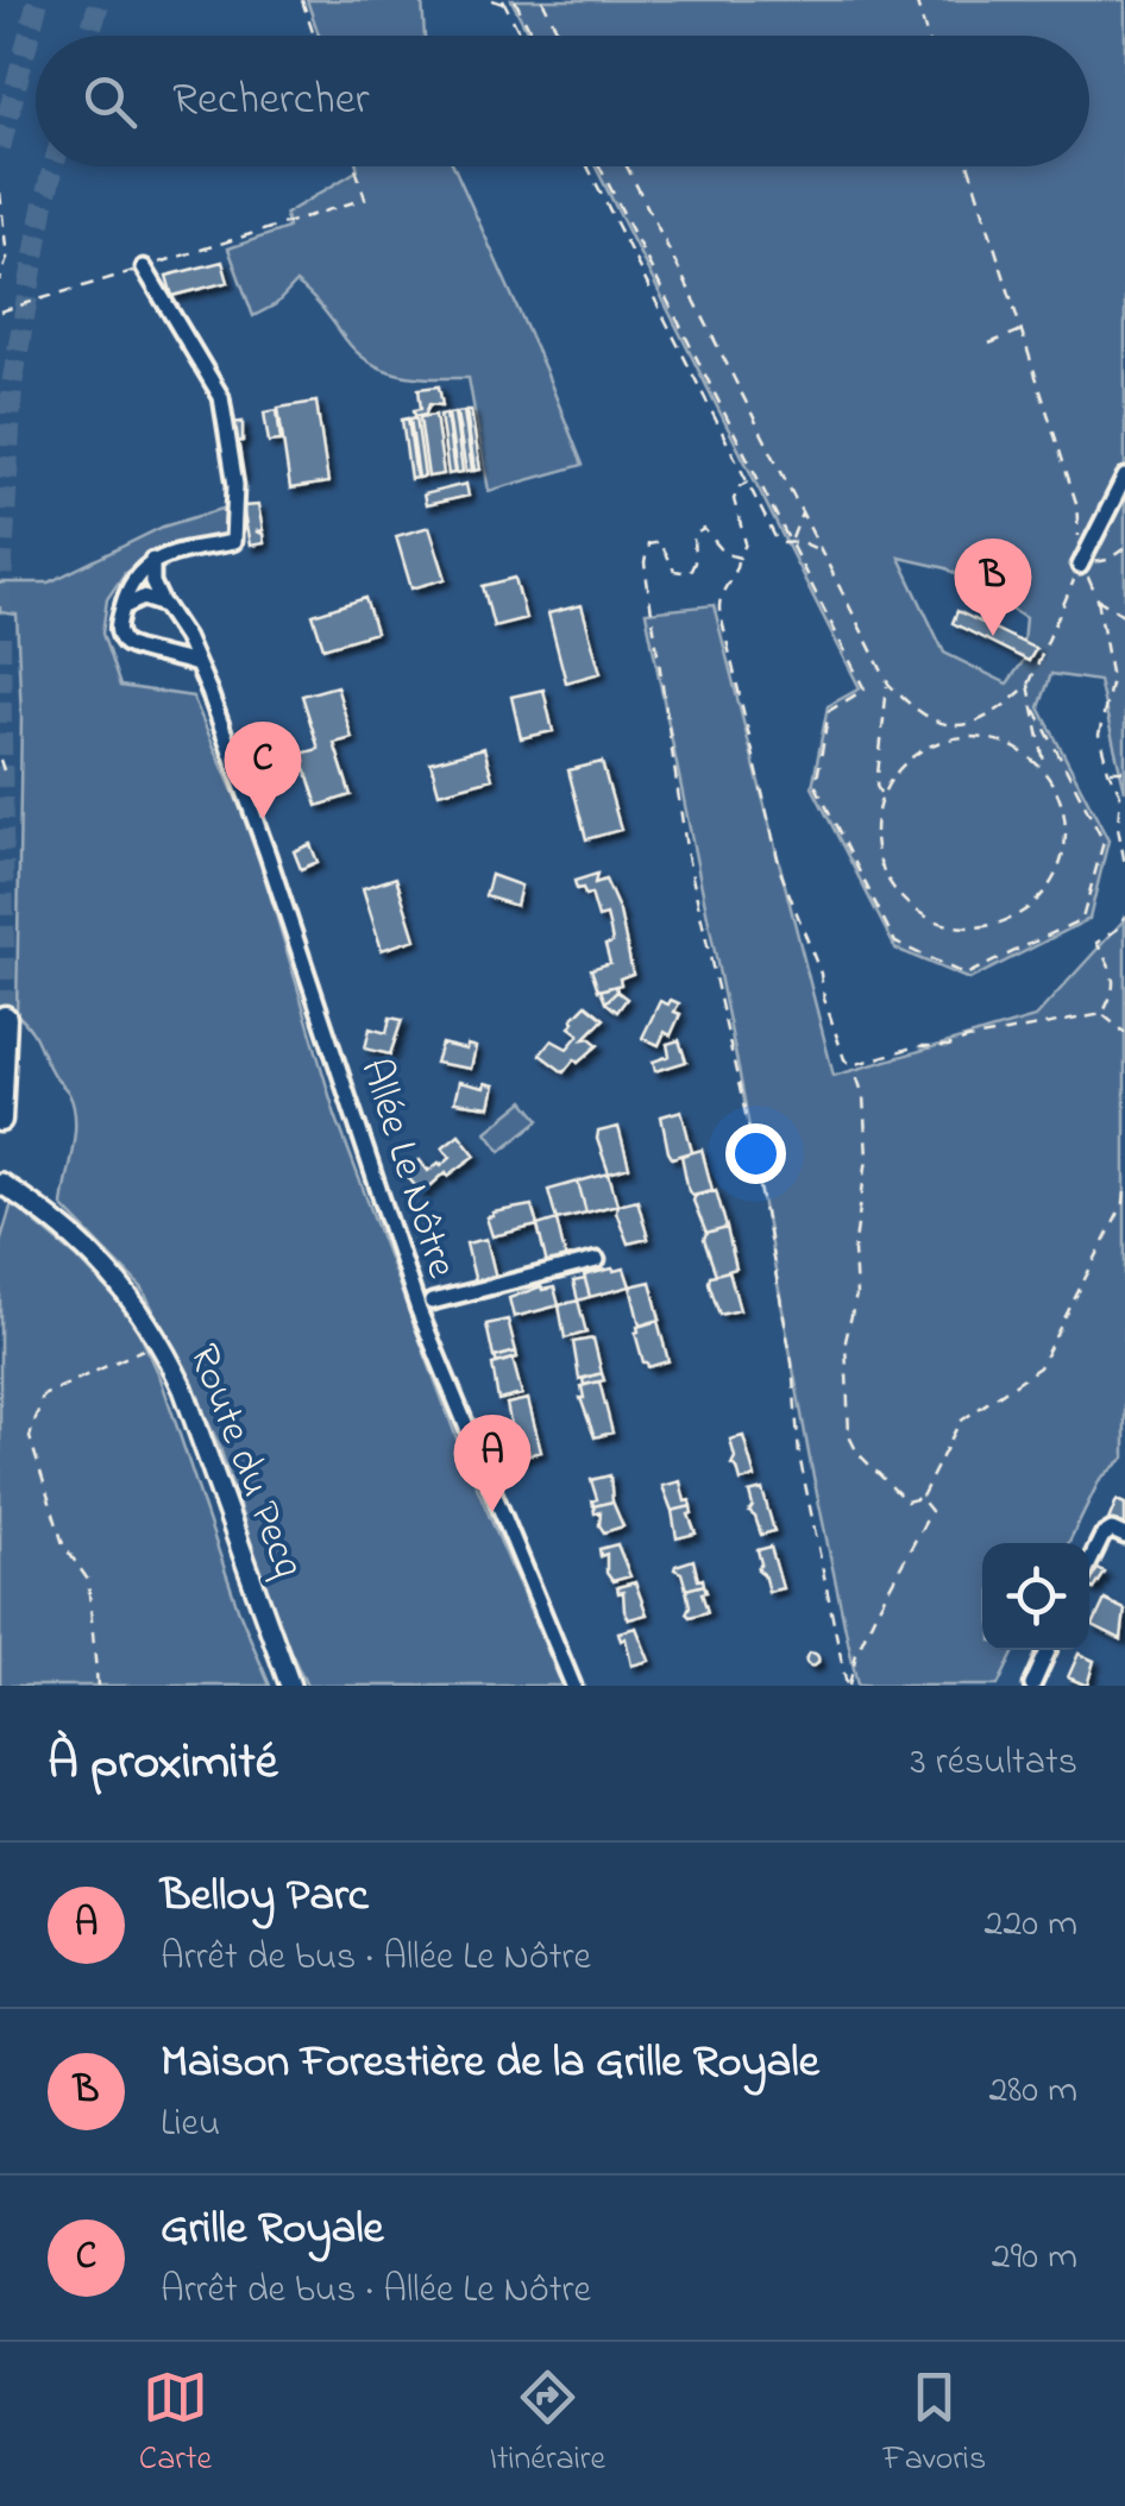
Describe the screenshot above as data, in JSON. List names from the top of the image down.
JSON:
{
  "streets": {
    "main road": ["Route du Pecq"],
    "street": ["Allée Le Nôtre"]
  },
  "page": {
    "search": "Rechercher",
    "pins": ["B", "C", "A"],
    "heading": ["À proximité", "3 résultats"],
    "list": [
      {
        "mark": "A",
        "name": "Belloy Parc",
        "note": "Arrêt de bus · Allée Le Nôtre",
        "value": "220 m"
      },
      {
        "mark": "B",
        "name": "Maison Forestière de la Grille Royale",
        "note": "Lieu",
        "value": "280 m"
      },
      {
        "mark": "C",
        "name": "Grille Royale",
        "note": "Arrêt de bus · Allée Le Nôtre",
        "value": "290 m"
      }
    ],
    "nav": ["Carte", "Itinéraire", "Favoris"]
  }
}
